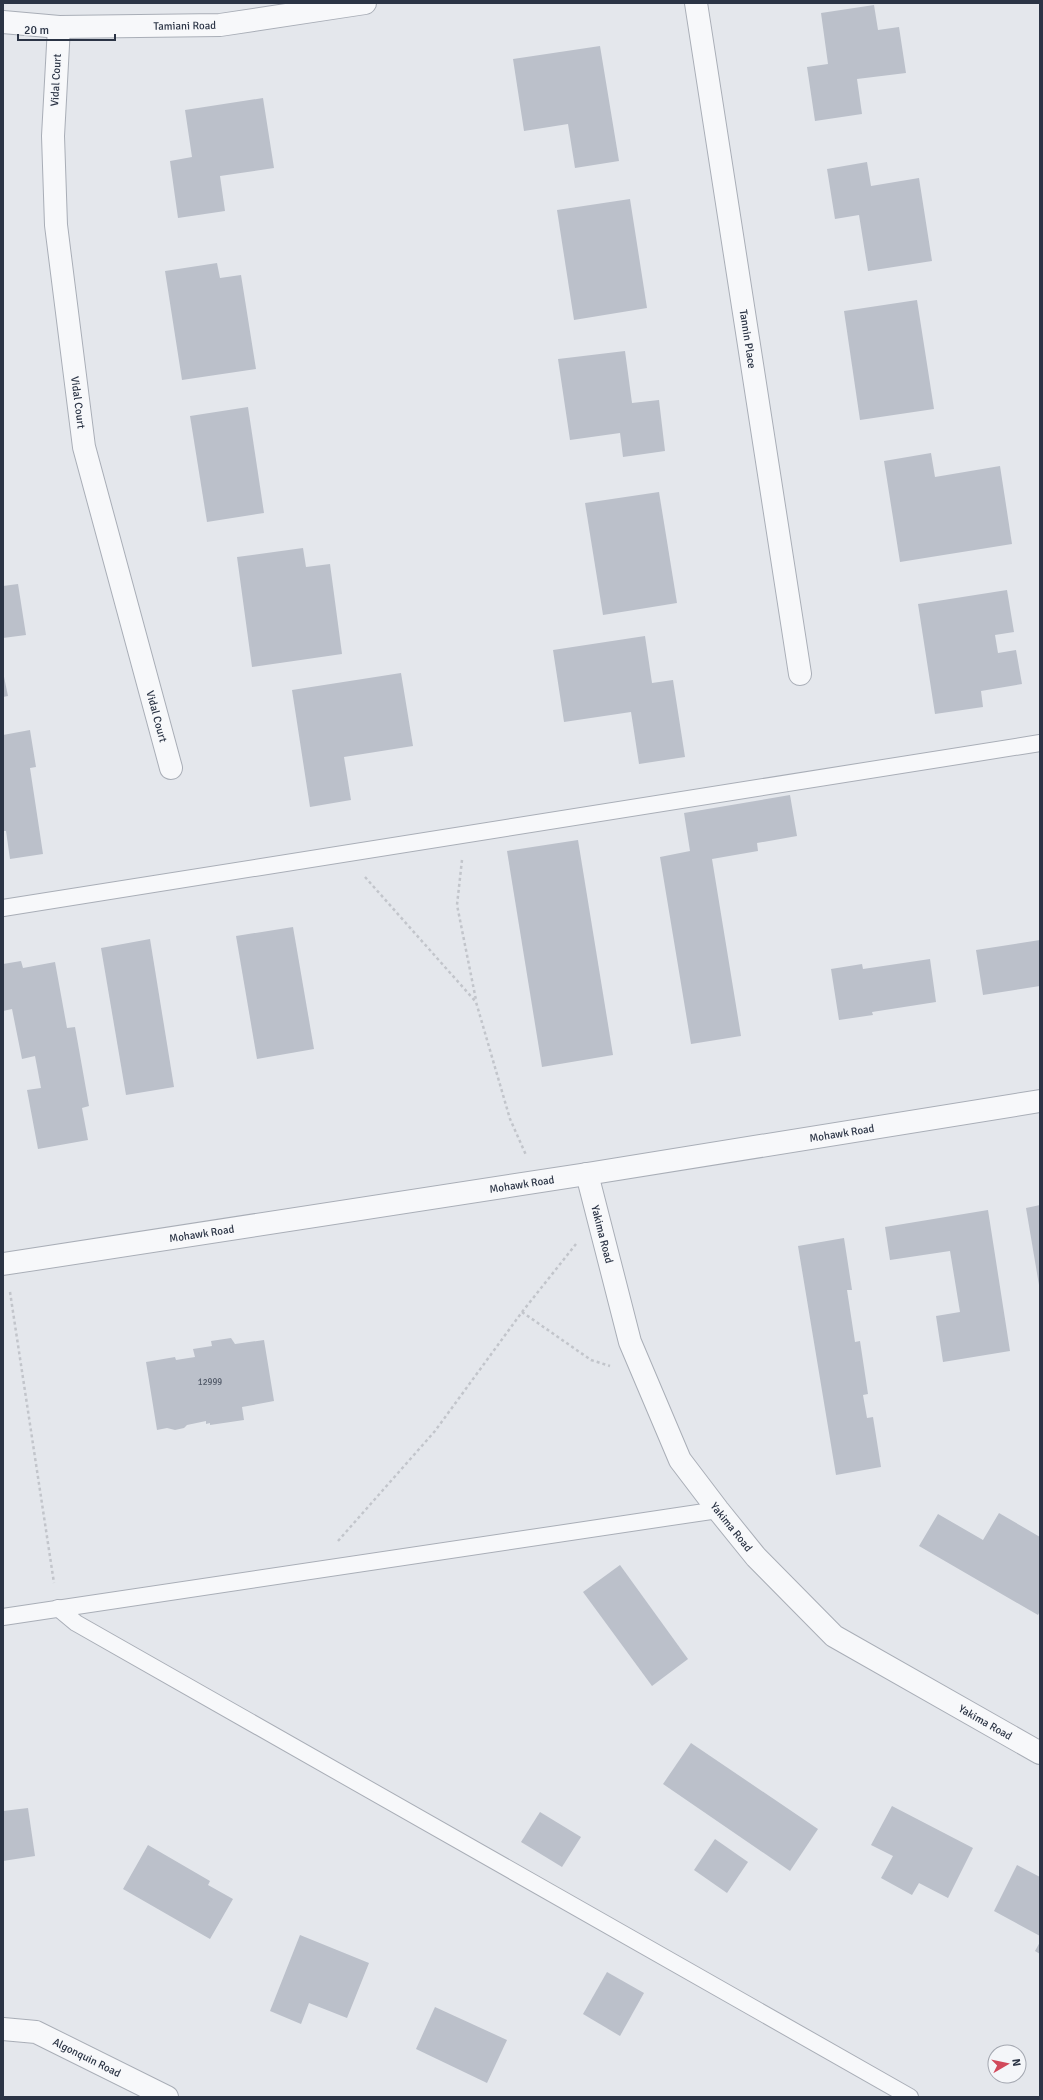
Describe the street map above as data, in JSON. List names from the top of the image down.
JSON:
{
  "streets": {
    "street": [
      "Tamiani Road",
      "Vidal Court",
      "Tannin Place",
      "Mohawk Road",
      "Yakima Road",
      "Algonquin Road"
    ]
  },
  "crossings": [
    ["Tamiani Road", "Vidal Court"],
    ["Mohawk Road", "Yakima Road"]
  ],
  "house_numbers": ["12999"],
  "scale_bar": "20 m",
  "north": "right"
}
